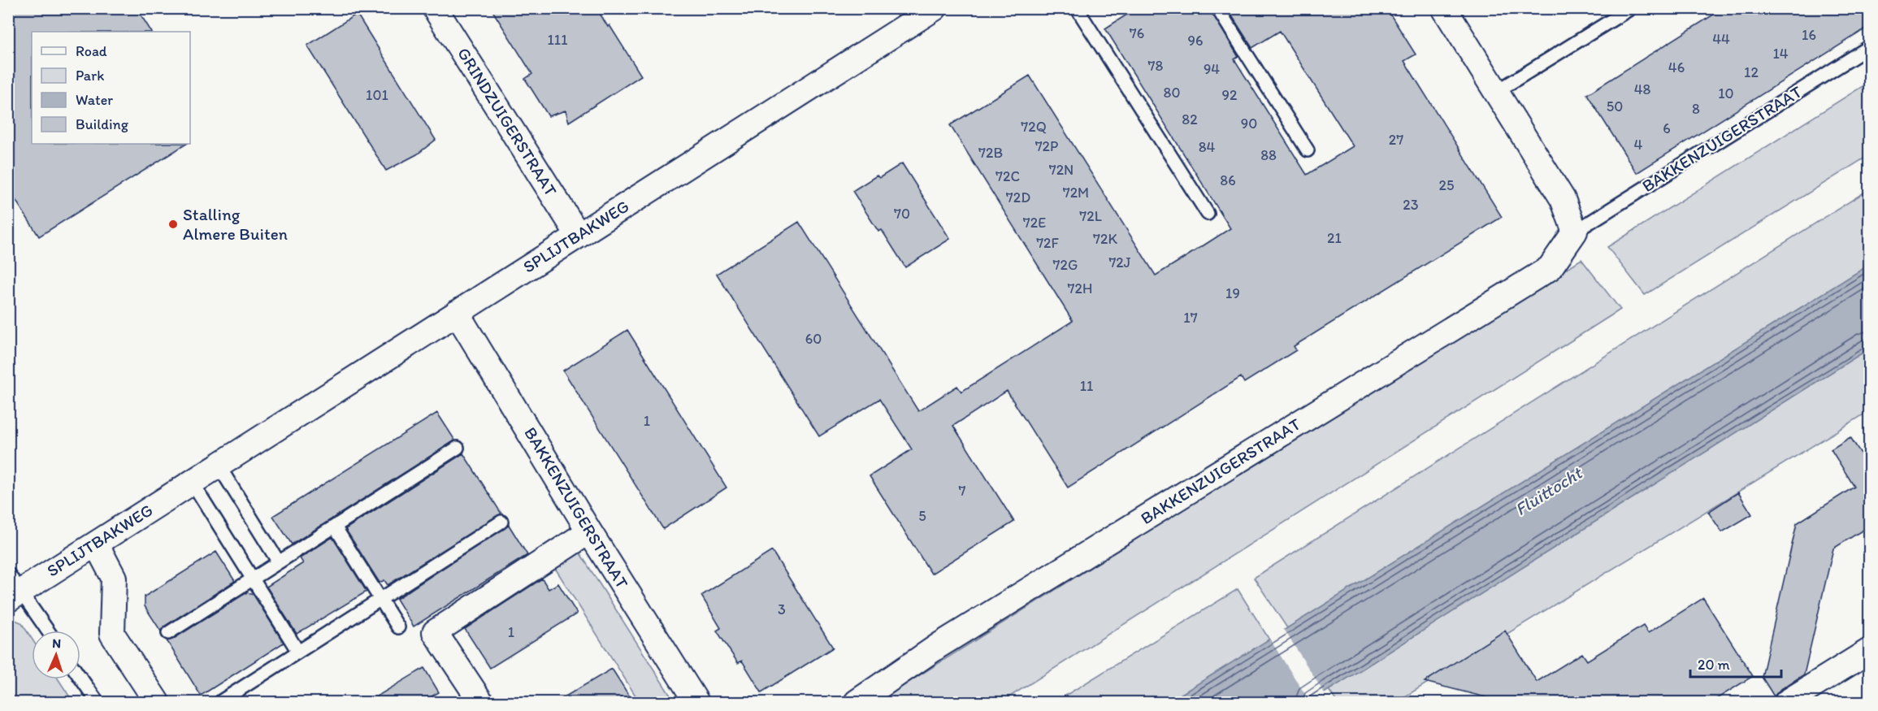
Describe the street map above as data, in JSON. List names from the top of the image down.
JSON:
{
  "streets": {
    "street": ["GRINDZUIGERSTRAAT", "BAKKENZUIGERSTRAAT", "SPLIJTBAKWEG"]
  },
  "crossings": [
    ["GRINDZUIGERSTRAAT", "SPLIJTBAKWEG"],
    ["BAKKENZUIGERSTRAAT", "SPLIJTBAKWEG"]
  ],
  "water": ["Fluittocht"],
  "places": ["Stalling Almere Buiten"],
  "house_numbers": [
    "76",
    "16",
    "44",
    "111",
    "96",
    "14",
    "78",
    "46",
    "94",
    "12",
    "48",
    "80",
    "10",
    "101",
    "92",
    "50",
    "8",
    "82",
    "90",
    "72Q",
    "6",
    "27",
    "4",
    "72P",
    "84",
    "72B",
    "88",
    "72N",
    "72C",
    "86",
    "25",
    "72M",
    "72D",
    "23",
    "70",
    "72L",
    "72E",
    "21",
    "72K",
    "72F",
    "72J",
    "72G",
    "72H",
    "19",
    "17",
    "60",
    "11",
    "1",
    "7",
    "5",
    "3",
    "1"
  ],
  "legend": [
    "Road",
    "Park",
    "Water",
    "Building"
  ],
  "scale_bar": "20 m",
  "north": "top"
}
